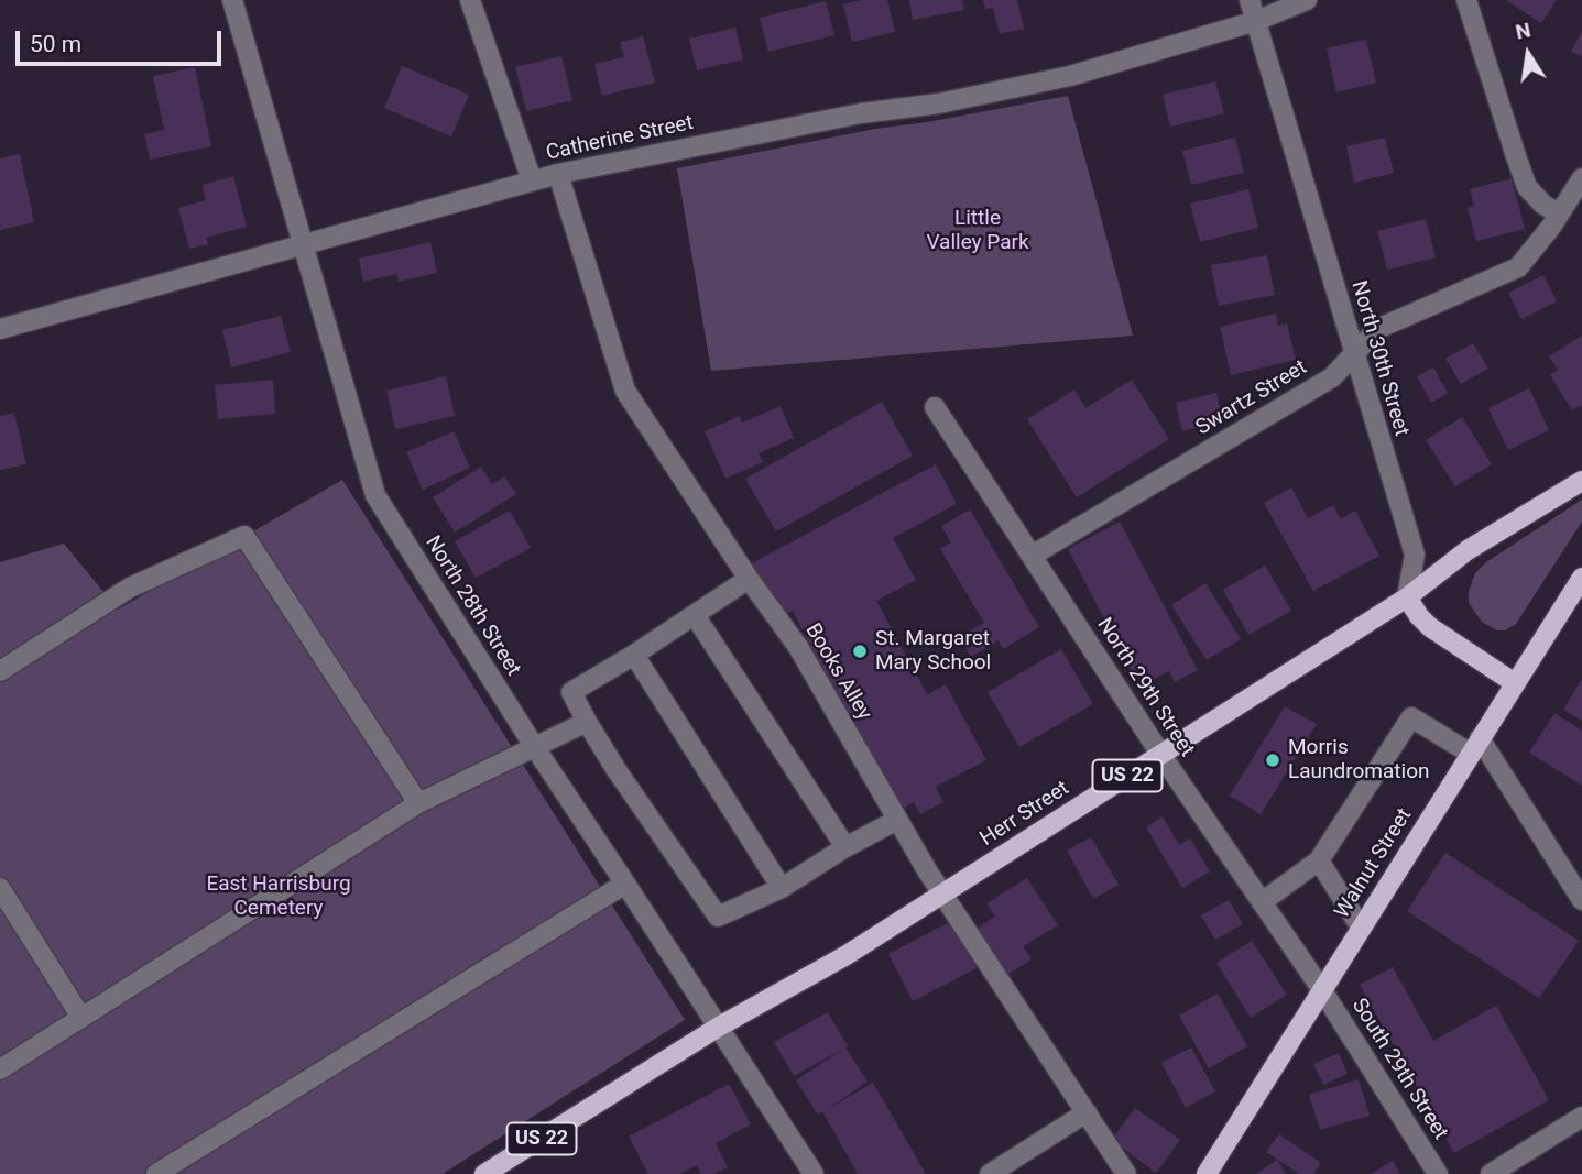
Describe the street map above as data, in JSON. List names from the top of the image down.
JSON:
{
  "streets": {
    "main road": ["US 22", "Herr Street", "Walnut Street"],
    "street": [
      "Catherine Street",
      "North 30th Street",
      "Swartz Street",
      "North 28th Street",
      "Books Alley",
      "North 29th Street",
      "South 29th Street"
    ]
  },
  "crossings": [
    ["Catherine Street", "North 30th Street"],
    ["Catherine Street", "North 28th Street"],
    ["Catherine Street", "Books Alley"],
    ["North 30th Street", "Swartz Street"],
    ["North 30th Street", "Herr Street"],
    ["Swartz Street", "North 29th Street"],
    ["North 28th Street", "Herr Street"],
    ["Books Alley", "Herr Street"],
    ["North 29th Street", "Herr Street"],
    ["North 29th Street", "Walnut Street"],
    ["North 29th Street", "South 29th Street"],
    ["Walnut Street", "South 29th Street"]
  ],
  "parks": ["Little Valley Park", "East Harrisburg Cemetery"],
  "places": ["St. Margaret Mary School", "Morris Laundromation"],
  "scale_bar": "50 m",
  "north": "top"
}
